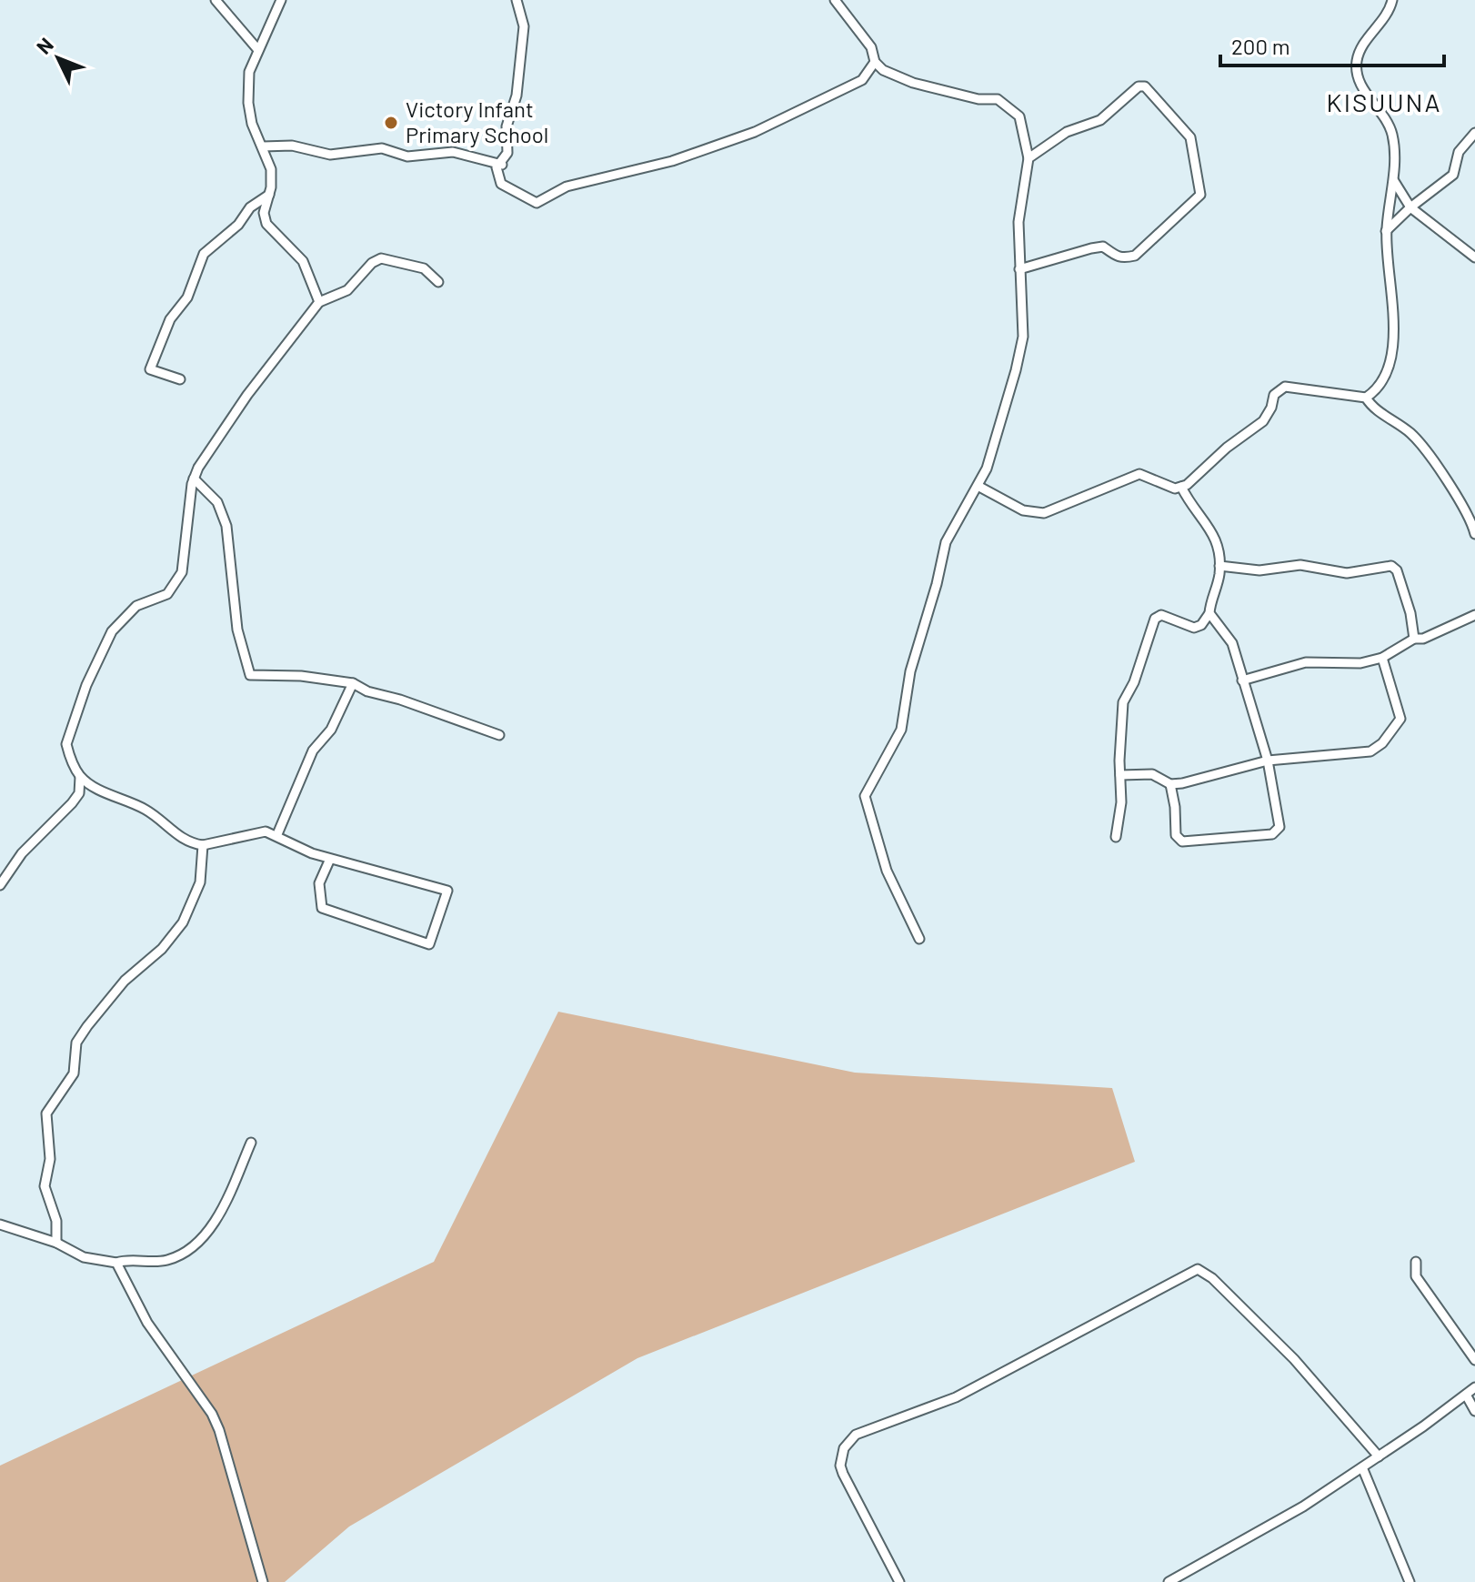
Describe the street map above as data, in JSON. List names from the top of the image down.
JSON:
{
  "districts": ["KISUUNA"],
  "places": ["Victory Infant Primary School"],
  "scale_bar": "200 m",
  "north": "top left"
}
